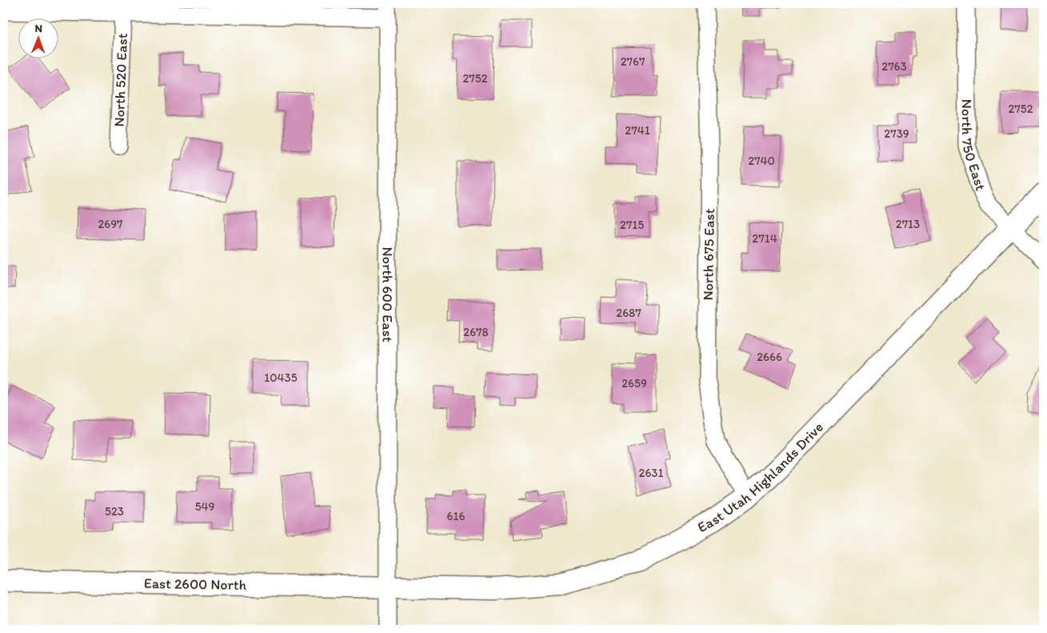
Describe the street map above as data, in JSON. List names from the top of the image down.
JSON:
{
  "streets": {
    "street": [
      "North 520 East",
      "North 750 East",
      "North 675 East",
      "North 600 East",
      "East Utah Highlands Drive",
      "East 2600 North"
    ]
  },
  "crossings": [
    ["North 750 East", "East Utah Highlands Drive"],
    ["North 675 East", "East Utah Highlands Drive"],
    ["North 600 East", "East Utah Highlands Drive"],
    ["North 600 East", "East 2600 North"],
    ["East Utah Highlands Drive", "East 2600 North"]
  ],
  "house_numbers": [
    "2767",
    "2763",
    "2752",
    "2752",
    "2741",
    "2739",
    "2740",
    "2697",
    "2713",
    "2715",
    "2714",
    "2687",
    "2678",
    "2666",
    "10435",
    "2659",
    "2631",
    "549",
    "523",
    "616"
  ],
  "north": "top"
}
